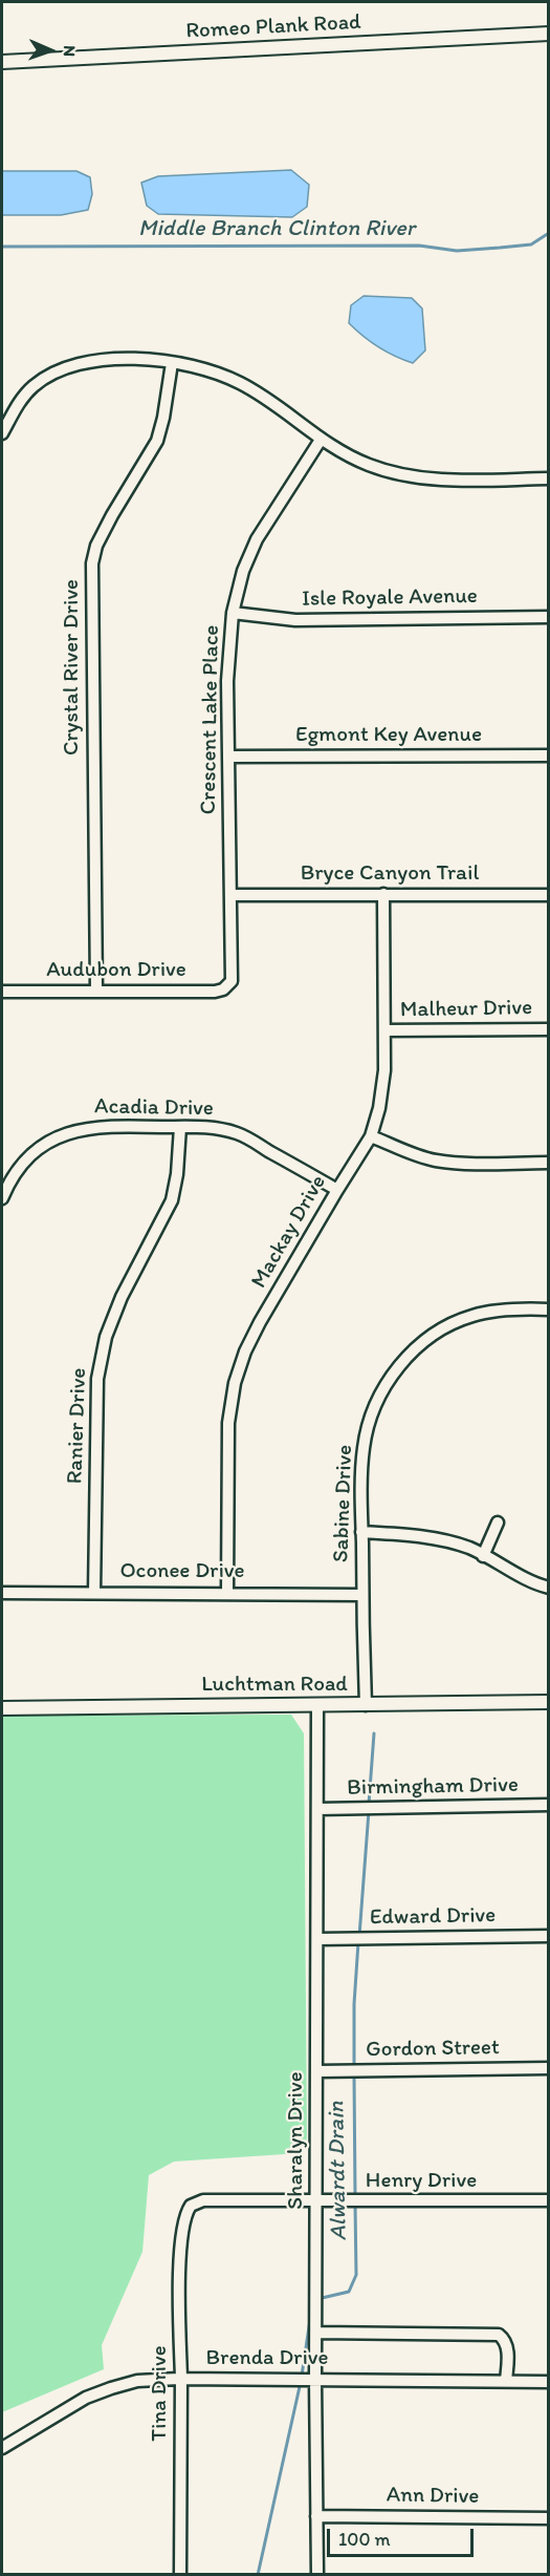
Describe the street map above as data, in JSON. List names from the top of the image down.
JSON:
{
  "streets": {
    "street": [
      "Romeo Plank Road",
      "Isle Royale Avenue",
      "Crystal River Drive",
      "Crescent Lake Place",
      "Egmont Key Avenue",
      "Bryce Canyon Trail",
      "Audubon Drive",
      "Malheur Drive",
      "Acadia Drive",
      "Mackay Drive",
      "Ranier Drive",
      "Sabine Drive",
      "Oconee Drive",
      "Luchtman Road",
      "Birmingham Drive",
      "Edward Drive",
      "Gordon Street",
      "Sharalyn Drive",
      "Henry Drive",
      "Brenda Drive",
      "Tina Drive",
      "Ann Drive"
    ]
  },
  "crossings": [
    ["Isle Royale Avenue", "Crescent Lake Place"],
    ["Crystal River Drive", "Audubon Drive"],
    ["Crescent Lake Place", "Egmont Key Avenue"],
    ["Crescent Lake Place", "Bryce Canyon Trail"],
    ["Crescent Lake Place", "Audubon Drive"],
    ["Bryce Canyon Trail", "Mackay Drive"],
    ["Malheur Drive", "Mackay Drive"],
    ["Acadia Drive", "Mackay Drive"],
    ["Acadia Drive", "Ranier Drive"],
    ["Mackay Drive", "Oconee Drive"],
    ["Ranier Drive", "Oconee Drive"],
    ["Sabine Drive", "Oconee Drive"],
    ["Sabine Drive", "Luchtman Road"],
    ["Luchtman Road", "Sharalyn Drive"],
    ["Birmingham Drive", "Sharalyn Drive"],
    ["Edward Drive", "Sharalyn Drive"],
    ["Gordon Street", "Sharalyn Drive"],
    ["Sharalyn Drive", "Henry Drive"],
    ["Sharalyn Drive", "Brenda Drive"],
    ["Sharalyn Drive", "Ann Drive"],
    ["Henry Drive", "Tina Drive"],
    ["Brenda Drive", "Tina Drive"]
  ],
  "water": ["Middle Branch Clinton River", "Alwardt Drain"],
  "scale_bar": "100 m",
  "north": "right"
}
